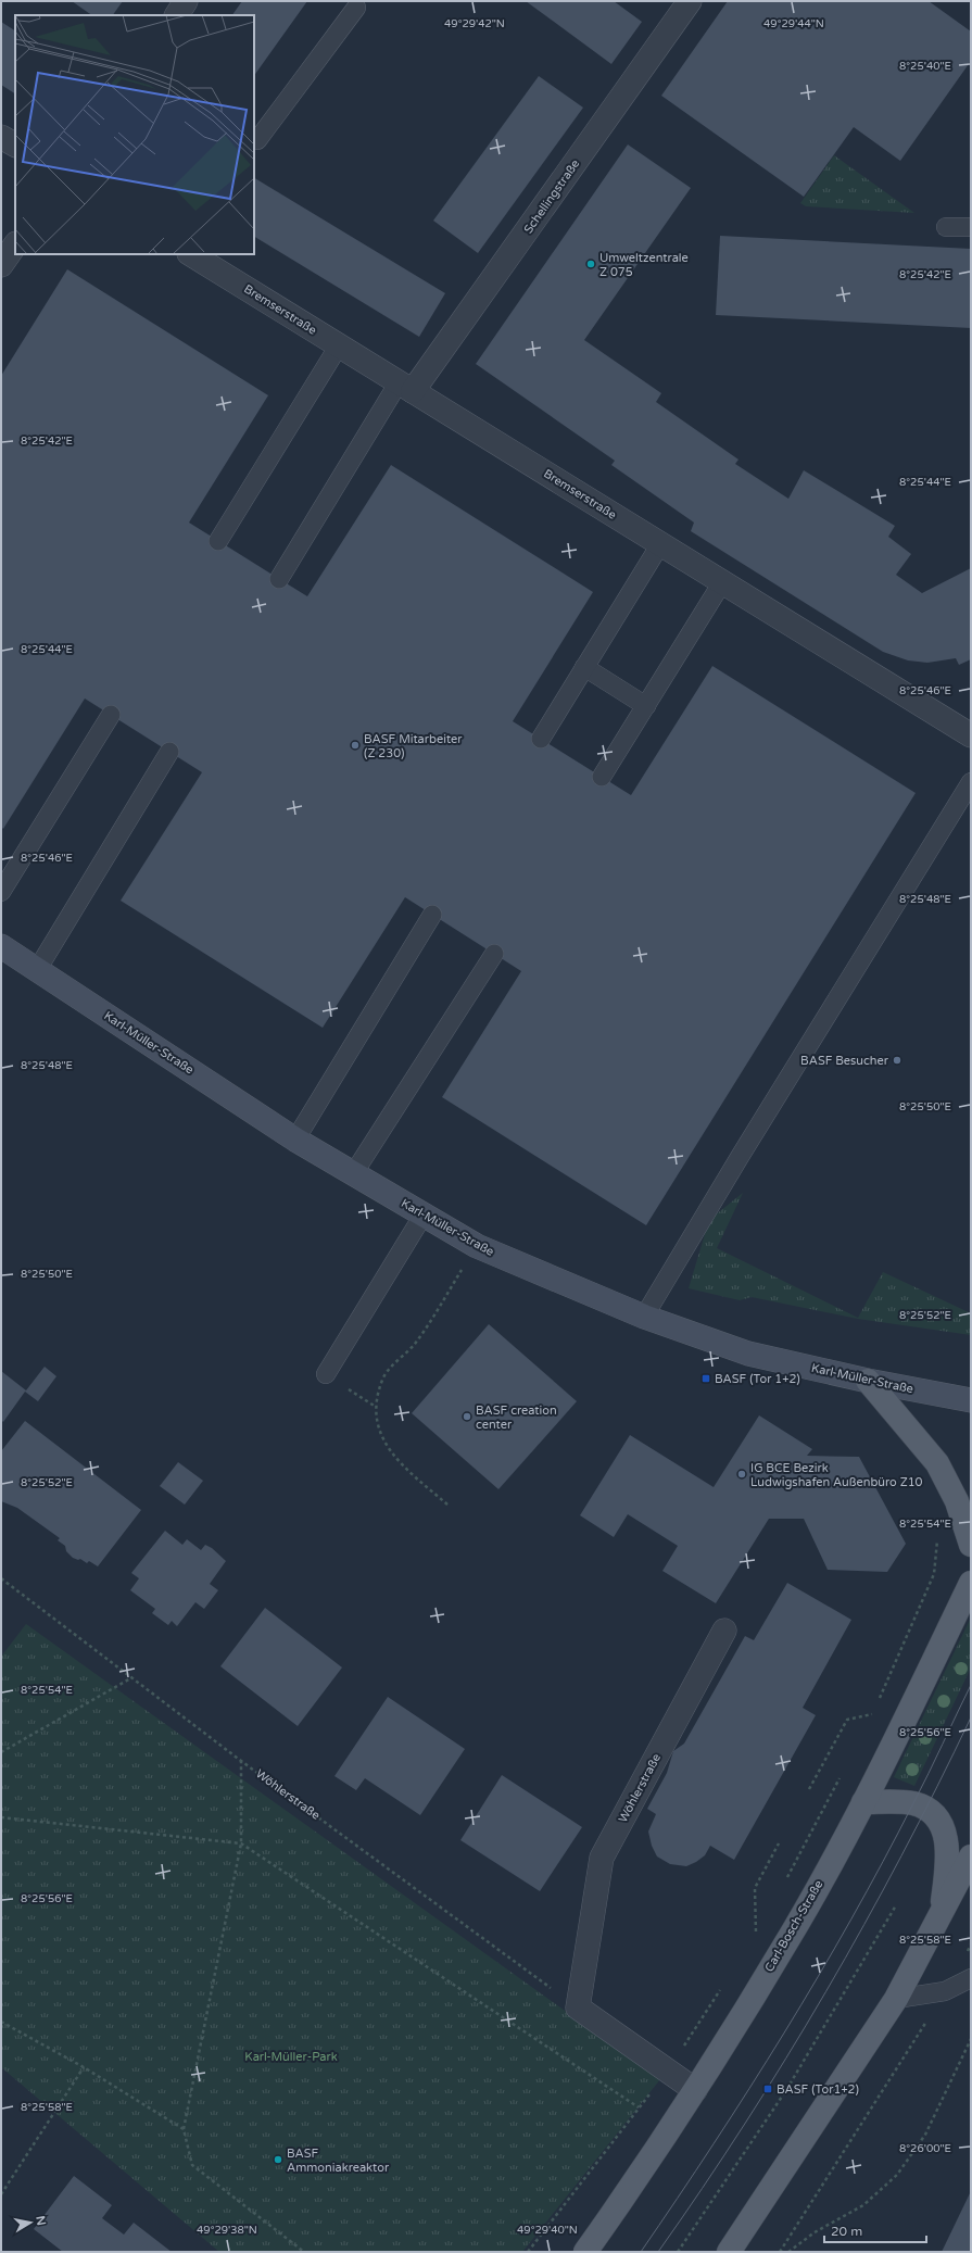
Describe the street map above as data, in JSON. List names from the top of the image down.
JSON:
{
  "streets": {
    "main road": ["Carl-Bosch-Straße"],
    "street": [
      "Schellingstraße",
      "Bremserstraße",
      "Karl-Müller-Straße",
      "Wöhlerstraße"
    ]
  },
  "crossings": [
    ["Schellingstraße", "Bremserstraße"]
  ],
  "parks": ["Karl-Müller-Park"],
  "places": {
    "other": [
      "Umweltzentrale Z 075",
      "BASF Mitarbeiter (Z 230)",
      "BASF Besucher",
      "BASF creation center",
      "IG BCE Bezirk Ludwigshafen Außenbüro Z10",
      "BASF Ammoniakreaktor"
    ],
    "transit": ["BASF (Tor 1+2)", "BASF (Tor1+2)"]
  },
  "scale_bar": "20 m",
  "north": "right",
  "coordinates": [
    "49°29'44\"N",
    "49°29'42\"N",
    "8°25'40\"E",
    "8°25'42\"E",
    "8°25'44\"E",
    "8°25'46\"E",
    "8°25'48\"E",
    "8°25'50\"E",
    "8°25'52\"E",
    "8°25'54\"E",
    "8°25'56\"E",
    "8°25'58\"E",
    "8°26'00\"E",
    "49°29'38\"N",
    "49°29'40\"N"
  ]
}
